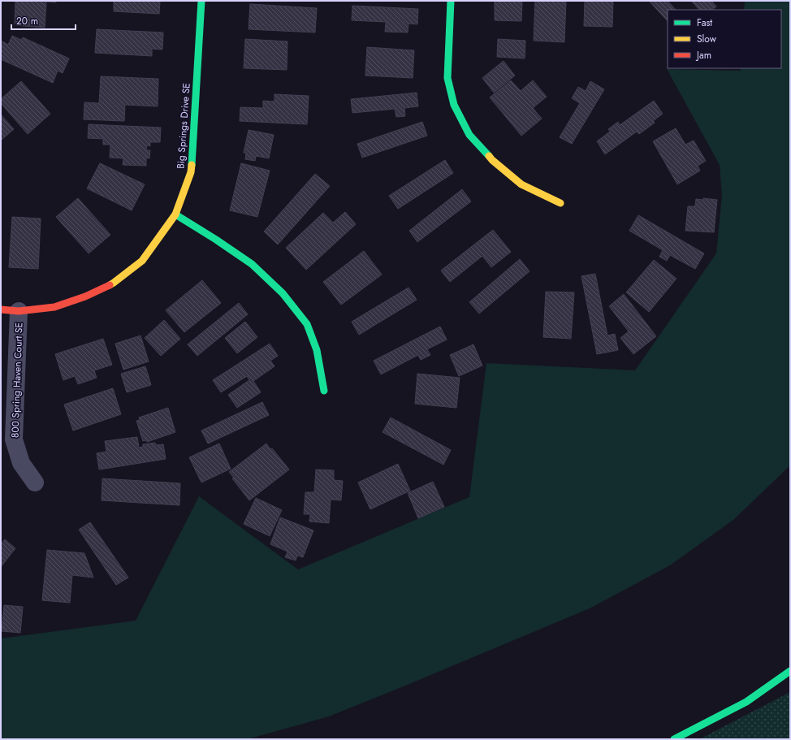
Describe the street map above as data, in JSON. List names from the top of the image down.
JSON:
{
  "streets": {
    "main road": ["Big Springs Drive SE"],
    "street": ["800 Spring Haven Court SE"]
  },
  "crossings": [
    ["Big Springs Drive SE", "800 Spring Haven Court SE"]
  ],
  "legend": ["Fast", "Slow", "Jam"],
  "scale_bar": "20 m"
}
